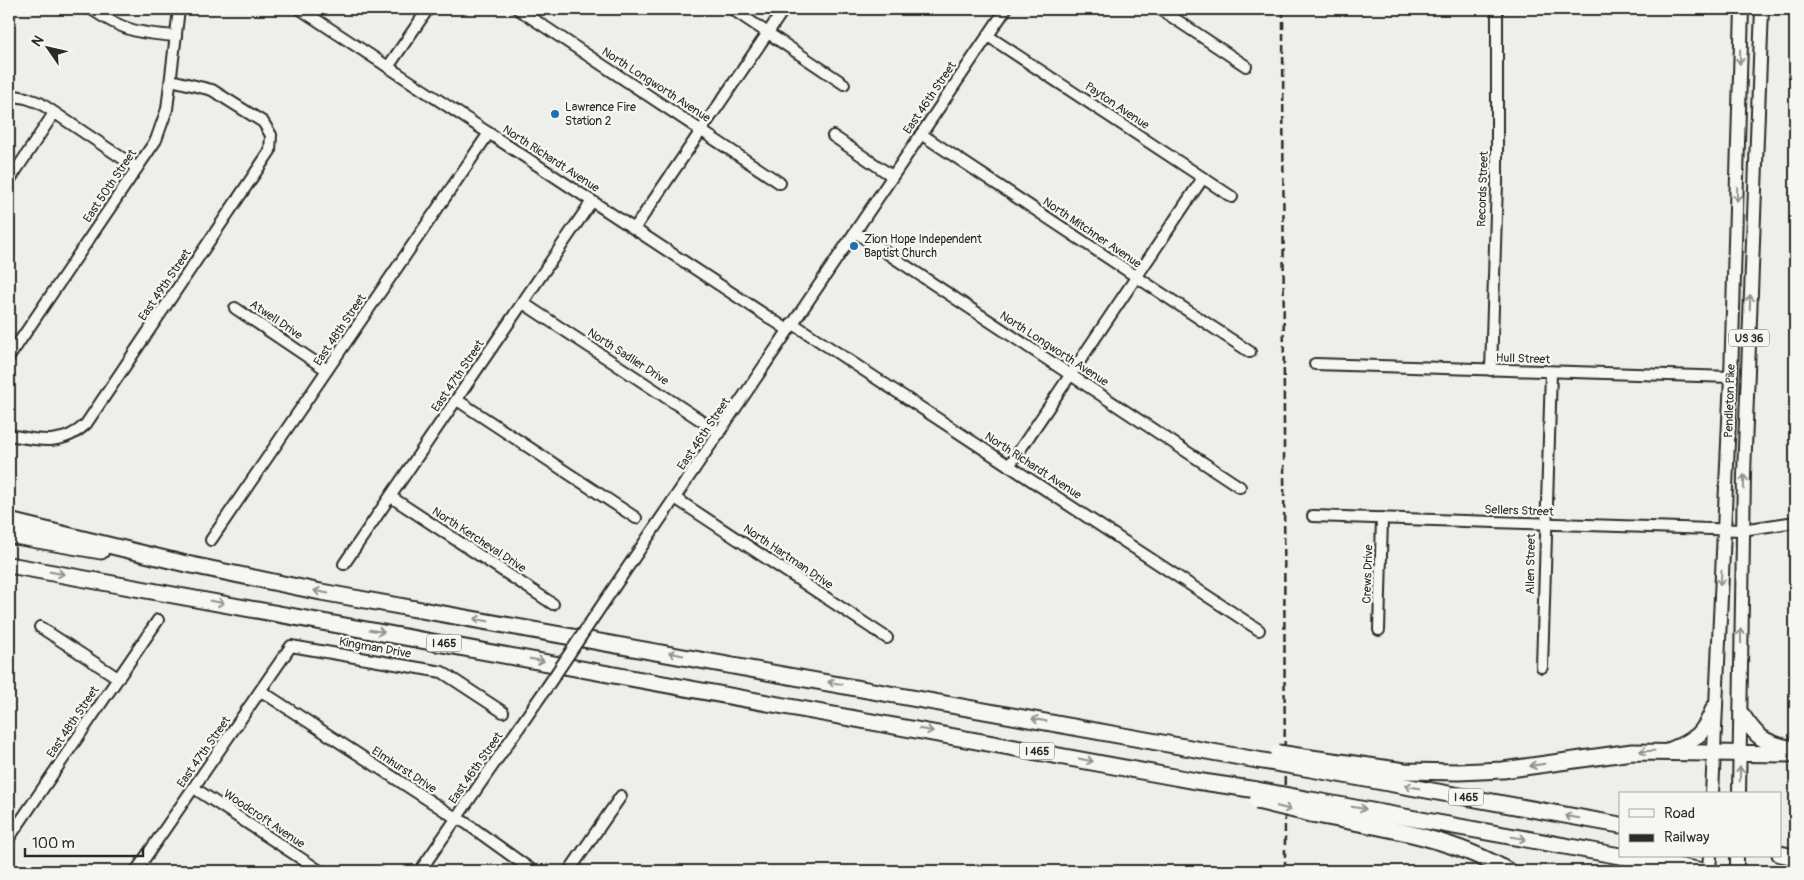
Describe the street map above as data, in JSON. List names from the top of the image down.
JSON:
{
  "streets": {
    "highway": ["I 465"],
    "main road": ["US 36", "Pendleton Pike"],
    "street": [
      "North Longworth Avenue",
      "East 46th Street",
      "Payton Avenue",
      "North Richardt Avenue",
      "East 50th Street",
      "Records Street",
      "North Mitchner Avenue",
      "East 49th Street",
      "Atwell Drive",
      "East 48th Street",
      "North Sadlier Drive",
      "Hull Street",
      "East 47th Street",
      "Sellers Street",
      "North Kercheval Drive",
      "North Hartman Drive",
      "Allen Street",
      "Crews Drive",
      "Kingman Drive",
      "Elmhurst Drive",
      "Woodcroft Avenue"
    ]
  },
  "crossings": [
    ["North Longworth Avenue", "East 46th Street"],
    ["East 46th Street", "Payton Avenue"],
    ["East 46th Street", "North Richardt Avenue"],
    ["East 46th Street", "North Mitchner Avenue"],
    ["East 46th Street", "North Sadlier Drive"],
    ["East 46th Street", "North Hartman Drive"],
    ["East 46th Street", "Elmhurst Drive"],
    ["North Richardt Avenue", "East 48th Street"],
    ["North Richardt Avenue", "East 47th Street"],
    ["East 50th Street", "East 49th Street"],
    ["Records Street", "Hull Street"],
    ["Atwell Drive", "East 48th Street"],
    ["North Sadlier Drive", "East 47th Street"],
    ["Hull Street", "Pendleton Pike"],
    ["Hull Street", "Allen Street"],
    ["East 47th Street", "North Kercheval Drive"],
    ["East 47th Street", "Kingman Drive"],
    ["East 47th Street", "Elmhurst Drive"],
    ["East 47th Street", "Woodcroft Avenue"],
    ["Pendleton Pike", "Sellers Street"],
    ["Sellers Street", "Allen Street"],
    ["Sellers Street", "Crews Drive"]
  ],
  "places": ["Lawrence Fire Station 2", "Zion Hope Independent Baptist Church"],
  "legend": ["Road", "Railway"],
  "scale_bar": "100 m",
  "north": "top left"
}
